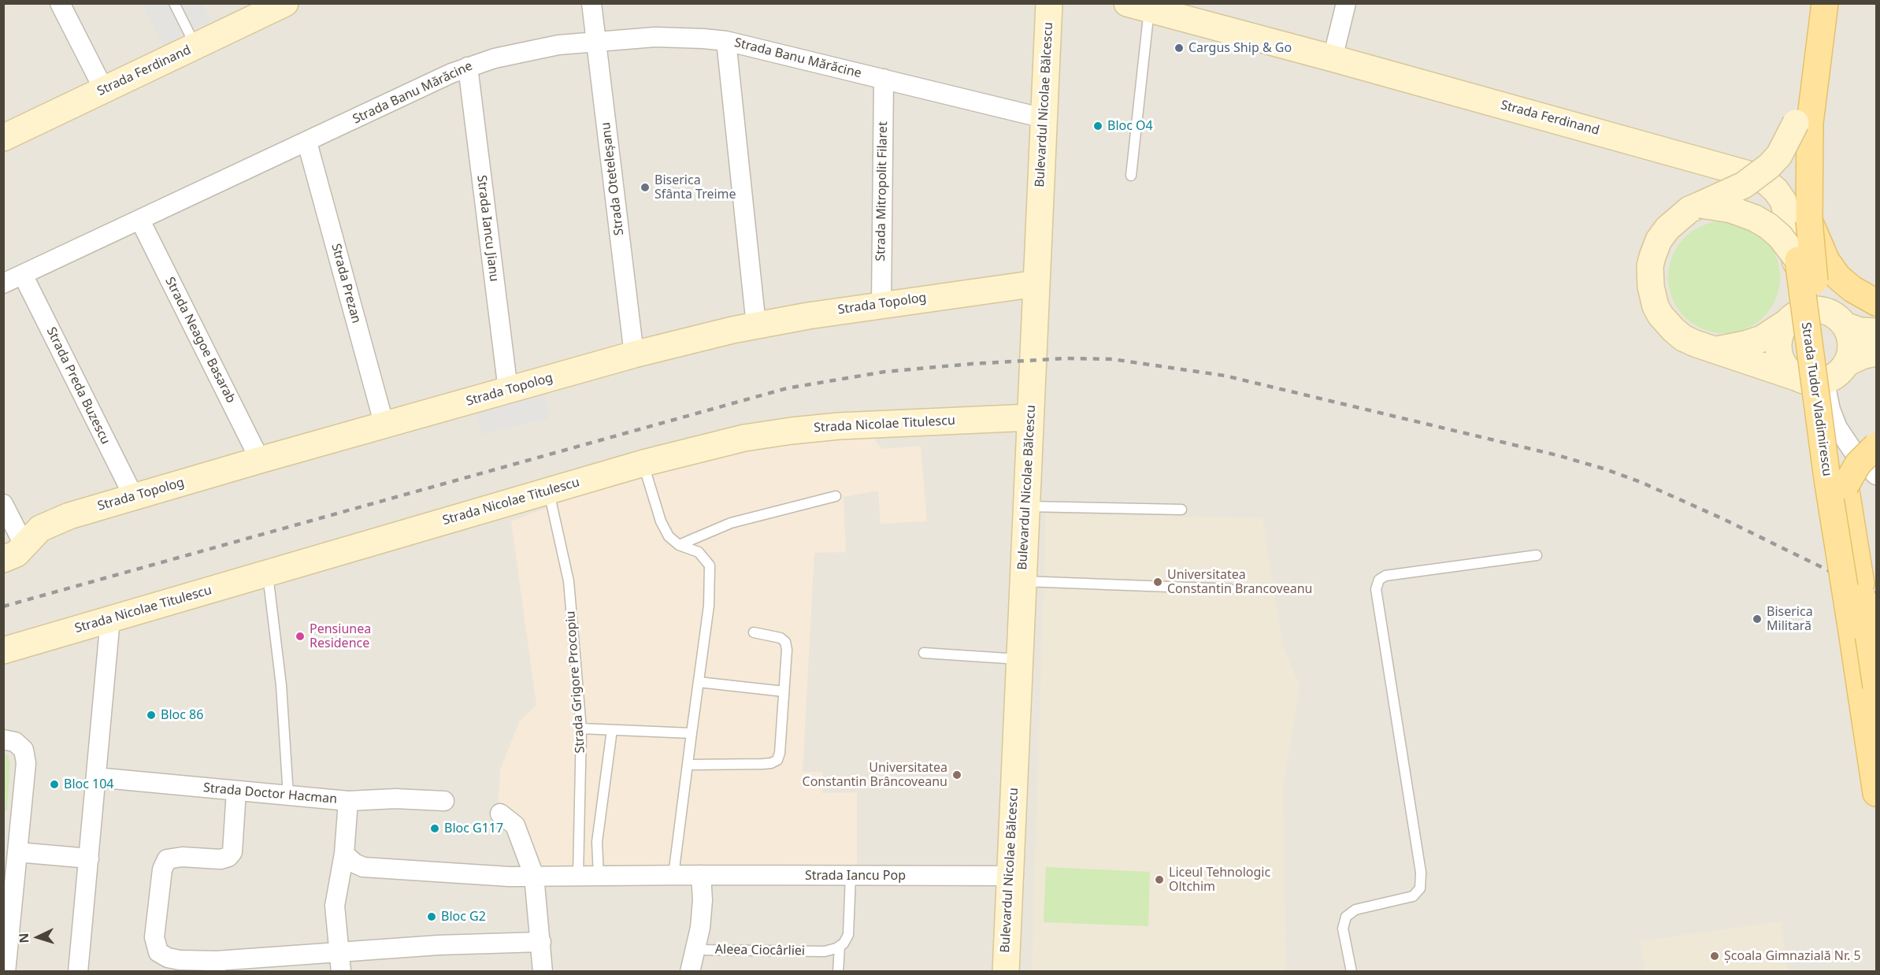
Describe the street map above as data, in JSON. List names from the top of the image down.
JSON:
{
  "streets": {
    "main road": [
      "Strada Ferdinand",
      "Bulevardul Nicolae Bălcescu",
      "Strada Topolog",
      "Strada Tudor Vladimirescu",
      "Strada Nicolae Titulescu"
    ],
    "street": [
      "Strada Banu Mărăcine",
      "Strada Oteteleșanu",
      "Strada Mitropolit Filaret",
      "Strada Iancu Jianu",
      "Strada Prezan",
      "Strada Neagoe Basarab",
      "Strada Preda Buzescu",
      "Strada Doctor Hacman",
      "Strada Iancu Pop",
      "Aleea Ciocârliei"
    ],
    "lane": ["Strada Grigore Procopiu"]
  },
  "crossings": [
    ["Strada Banu Mărăcine", "Bulevardul Nicolae Bălcescu"],
    ["Strada Banu Mărăcine", "Strada Oteteleșanu"],
    ["Strada Banu Mărăcine", "Strada Mitropolit Filaret"],
    ["Strada Banu Mărăcine", "Strada Iancu Jianu"],
    ["Strada Banu Mărăcine", "Strada Prezan"],
    ["Strada Banu Mărăcine", "Strada Neagoe Basarab"],
    ["Strada Banu Mărăcine", "Strada Preda Buzescu"],
    ["Strada Ferdinand", "Strada Tudor Vladimirescu"],
    ["Bulevardul Nicolae Bălcescu", "Strada Topolog"],
    ["Bulevardul Nicolae Bălcescu", "Strada Nicolae Titulescu"],
    ["Bulevardul Nicolae Bălcescu", "Strada Iancu Pop"],
    ["Strada Oteteleșanu", "Strada Topolog"],
    ["Strada Mitropolit Filaret", "Strada Topolog"],
    ["Strada Iancu Jianu", "Strada Topolog"],
    ["Strada Prezan", "Strada Topolog"],
    ["Strada Topolog", "Strada Neagoe Basarab"],
    ["Strada Topolog", "Strada Preda Buzescu"],
    ["Strada Nicolae Titulescu", "Strada Grigore Procopiu"],
    ["Strada Iancu Pop", "Aleea Ciocârliei"]
  ],
  "places": [
    "Cargus Ship & Go",
    "Bloc O4",
    "Biserica Sfânta Treime",
    "Universitatea Constantin Brancoveanu",
    "Biserica Militară",
    "Pensiunea Residence",
    "Bloc 86",
    "Universitatea Constantin Brâncoveanu",
    "Bloc 104",
    "Bloc G117",
    "Liceul Tehnologic Oltchim",
    "Bloc G2",
    "Școala Gimnazială Nr. 5"
  ],
  "north": "left"
}
